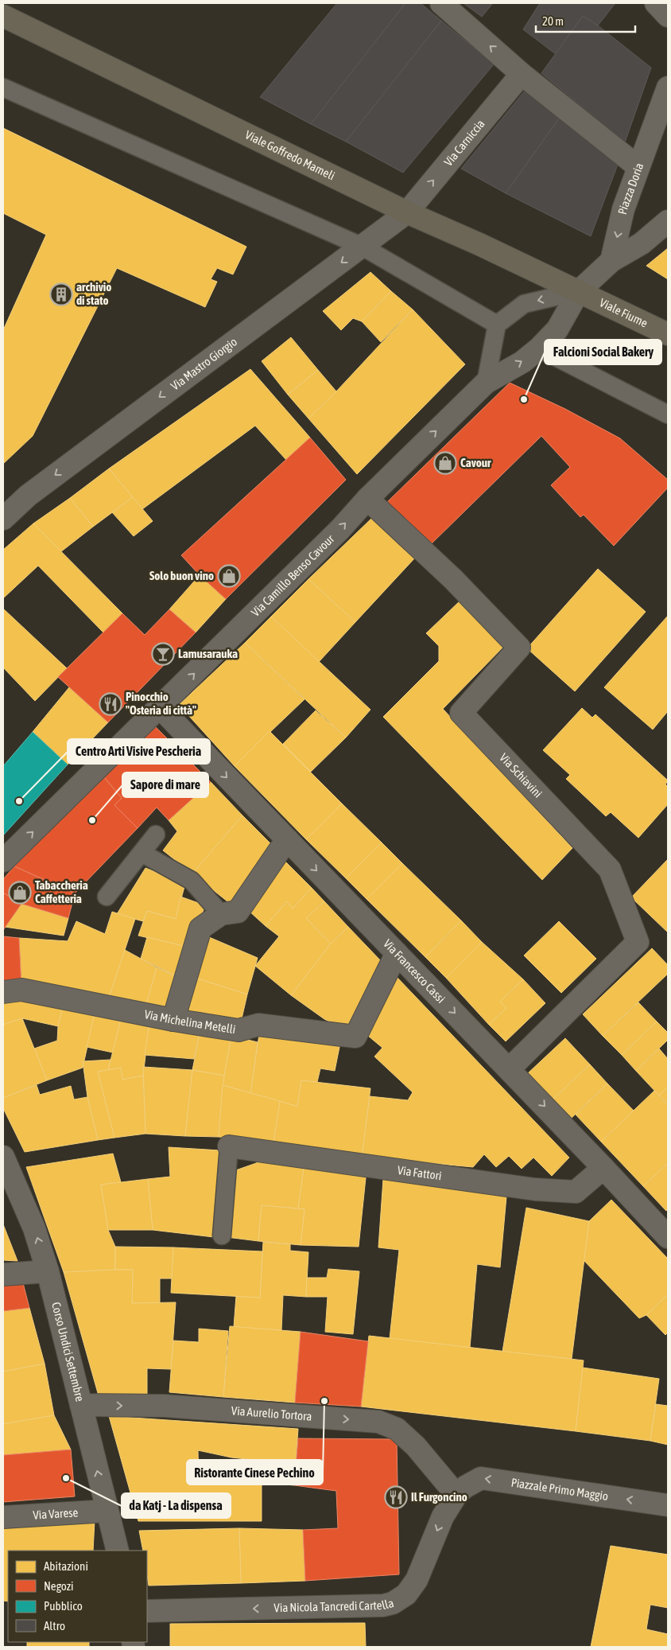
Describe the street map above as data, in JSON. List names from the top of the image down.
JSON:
{
  "streets": {
    "main road": ["Viale Goffredo Mameli", "Viale Fiume"],
    "street": [
      "Via Carniccia",
      "Piazza Doria",
      "Via Mastro Giorgio",
      "Via Camillo Benso Cavour",
      "Via Schiavini",
      "Via Francesco Cassi",
      "Via Michelina Metelli",
      "Via Fattori",
      "Corso Undici Settembre",
      "Via Aurelio Tortora",
      "Piazzale Primo Maggio",
      "Via Varese",
      "Via Nicola Tancredi Cartella"
    ]
  },
  "crossings": [
    ["Via Carniccia", "Viale Goffredo Mameli"],
    ["Via Carniccia", "Via Mastro Giorgio"],
    ["Viale Goffredo Mameli", "Viale Fiume"],
    ["Viale Goffredo Mameli", "Via Mastro Giorgio"],
    ["Viale Goffredo Mameli", "Via Camillo Benso Cavour"],
    ["Viale Fiume", "Via Camillo Benso Cavour"],
    ["Via Camillo Benso Cavour", "Via Schiavini"],
    ["Via Camillo Benso Cavour", "Via Francesco Cassi"],
    ["Via Schiavini", "Via Francesco Cassi"],
    ["Via Francesco Cassi", "Via Michelina Metelli"],
    ["Via Francesco Cassi", "Via Fattori"],
    ["Corso Undici Settembre", "Via Aurelio Tortora"],
    ["Corso Undici Settembre", "Via Varese"],
    ["Via Aurelio Tortora", "Piazzale Primo Maggio"],
    ["Via Aurelio Tortora", "Via Nicola Tancredi Cartella"],
    ["Piazzale Primo Maggio", "Via Nicola Tancredi Cartella"]
  ],
  "one_way": [
    "Piazza Doria",
    "Via Mastro Giorgio",
    "Via Camillo Benso Cavour",
    "Via Francesco Cassi",
    "Corso Undici Settembre",
    "Via Aurelio Tortora",
    "Piazzale Primo Maggio",
    "Via Nicola Tancredi Cartella"
  ],
  "places": {
    "building": ["archivio di stato"],
    "other": [
      "Falcioni Social Bakery",
      "Centro Arti Visive Pescheria",
      "Sapore di mare",
      "Ristorante Cinese Pechino",
      "da Katj - La dispensa"
    ],
    "shop": ["Cavour", "Solo buon vino", "Tabaccheria Caffetteria"],
    "bar": ["Lamusarauka"],
    "restaurant": ["Pinocchio \"Osteria di città\"", "Il Furgoncino"]
  },
  "legend": [
    "Abitazioni",
    "Negozi",
    "Pubblico",
    "Altro"
  ],
  "scale_bar": "20 m"
}
